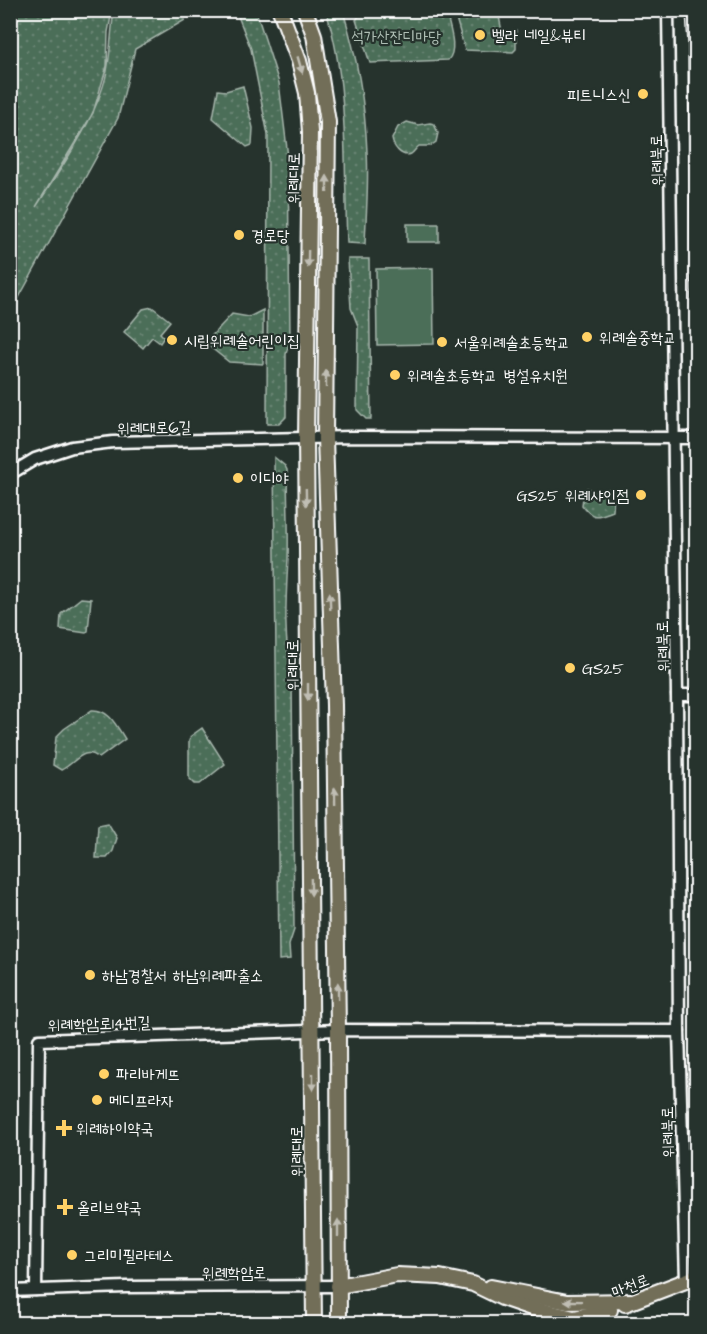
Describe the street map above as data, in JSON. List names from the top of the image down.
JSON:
{
  "streets": {
    "main road": ["위례대로", "마천로"],
    "street": [
      "위례북로",
      "위례대로6길",
      "위례학암로14번길",
      "위례학암로"
    ]
  },
  "crossings": [
    ["위례북로", "위례대로6길"],
    ["위례북로", "위례학암로14번길"],
    ["위례북로", "마천로"],
    ["위례대로", "위례대로6길"],
    ["위례대로", "위례학암로14번길"],
    ["위례대로", "위례학암로"],
    ["위례학암로14번길", "위례학암로"]
  ],
  "parks": ["석가산잔디마당"],
  "places": {
    "other": [
      "벨라 네일&뷰티",
      "피트니스신",
      "경로당",
      "위례솔중학교",
      "시립위례솔어린이집",
      "서울위례솔초등학교",
      "위례솔초등학교 병설유치원",
      "이디야",
      "GS25 위례샤인점",
      "GS25",
      "하남경찰서 하남위례파출소",
      "파리바게뜨",
      "메디프라자",
      "그리미필라테스"
    ],
    "health": ["위례하이약국", "올리브약국"]
  }
}
